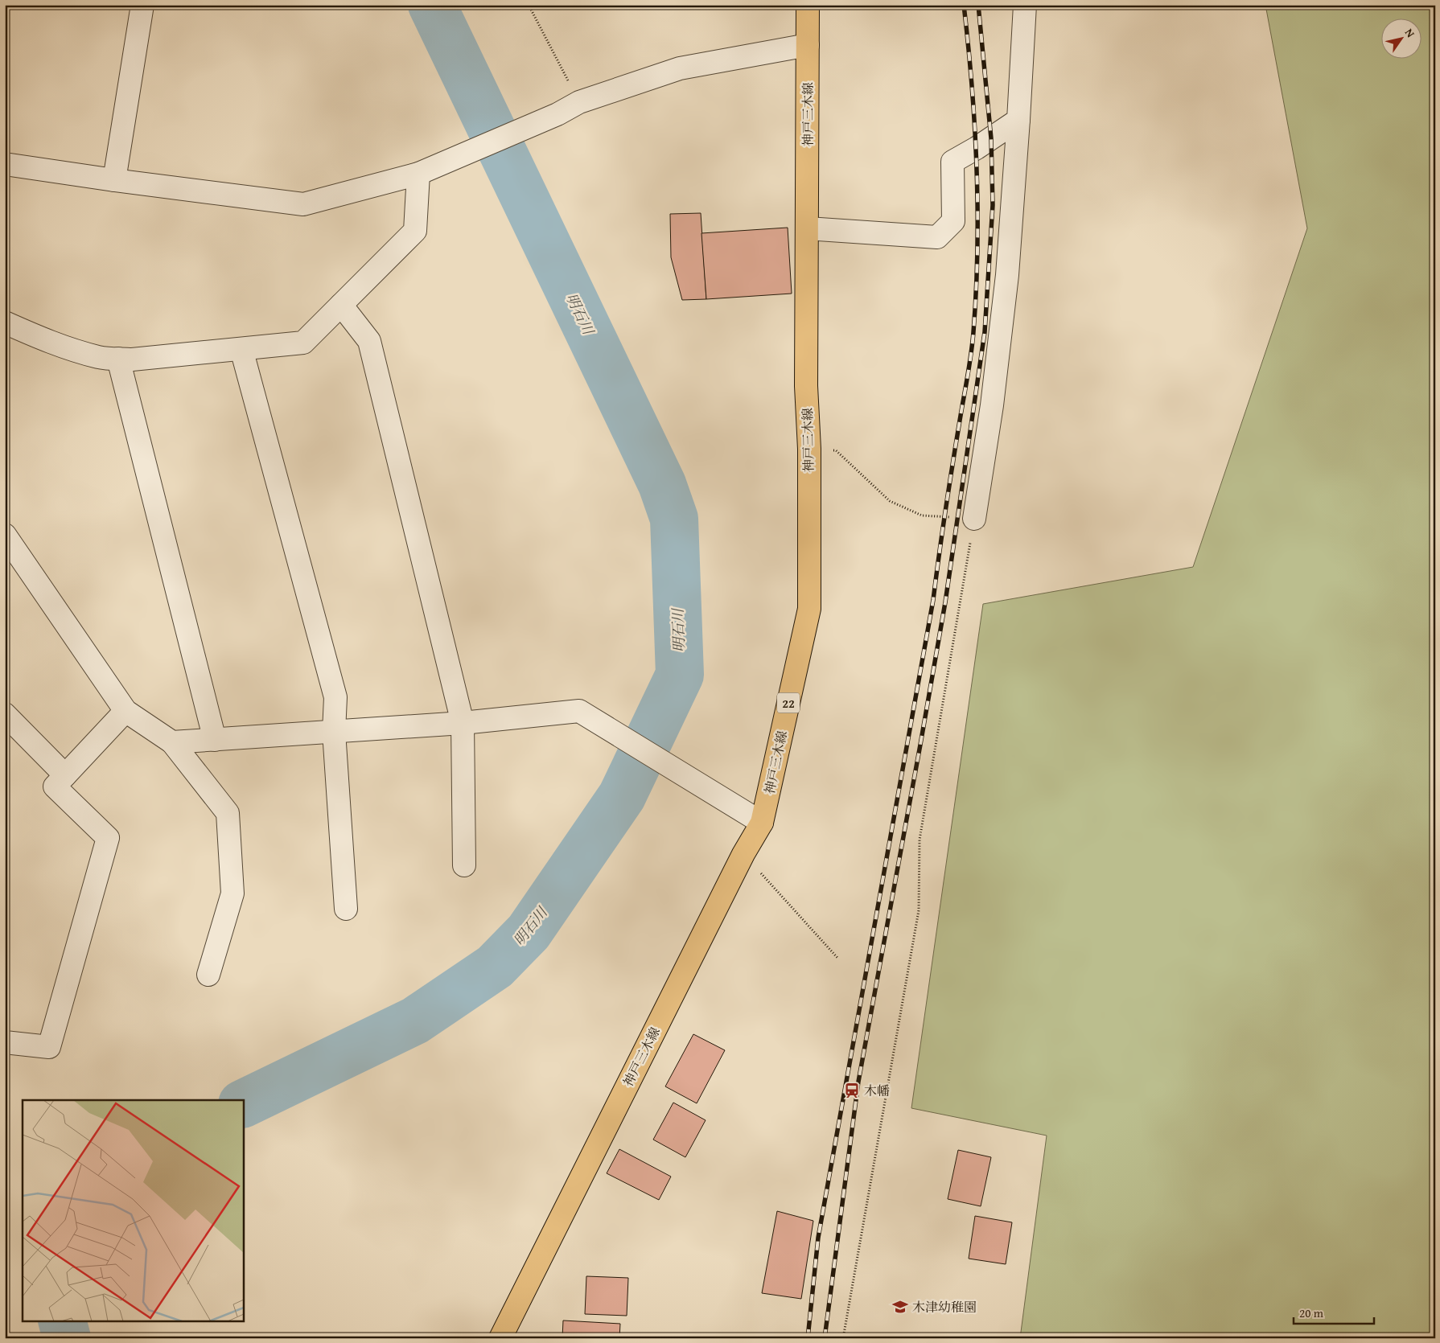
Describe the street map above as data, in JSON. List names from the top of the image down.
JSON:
{
  "streets": {
    "main road": ["神戸三木線", "22"]
  },
  "water": ["明石川"],
  "places": {
    "station": ["木幡"],
    "school or university": ["木津幼稚園"]
  },
  "scale_bar": "20 m",
  "north": "top right"
}
